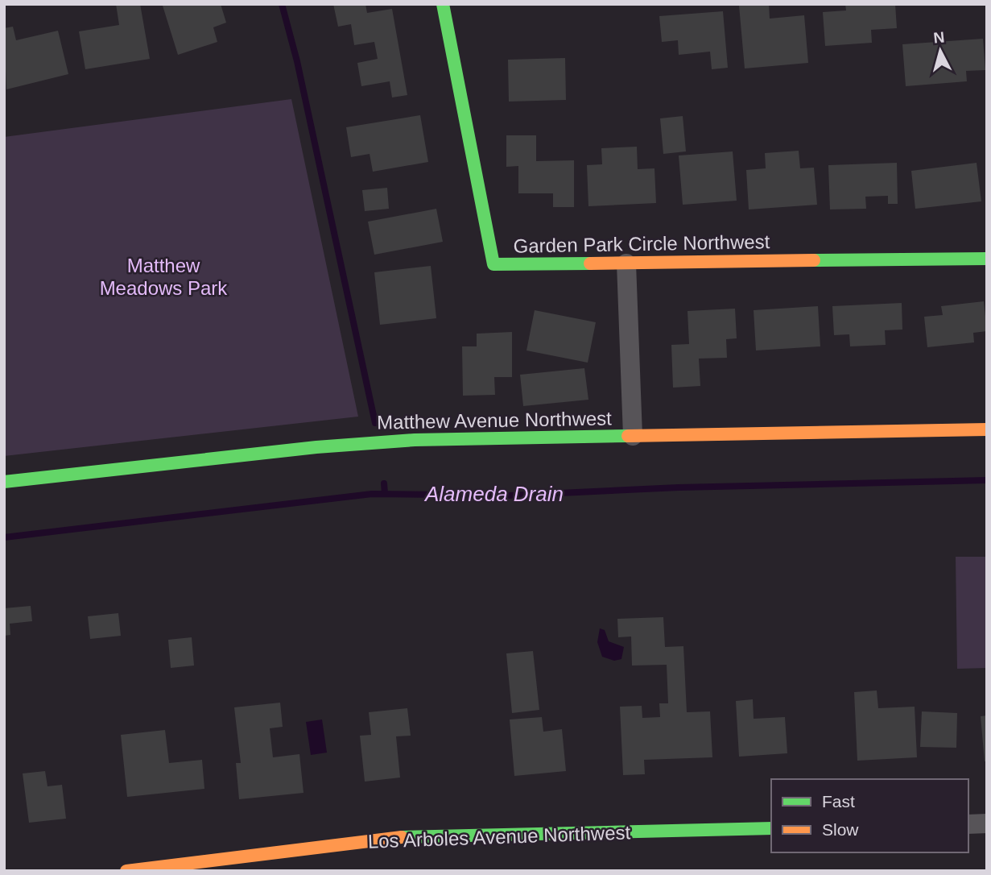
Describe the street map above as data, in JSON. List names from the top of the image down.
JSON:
{
  "streets": {
    "street": ["Garden Park Circle Northwest", "Matthew Avenue Northwest", "Los Arboles Avenue Northwest"]
  },
  "water": ["Alameda Drain"],
  "parks": ["Matthew Meadows Park"],
  "legend": ["Fast", "Slow"],
  "north": "top"
}
